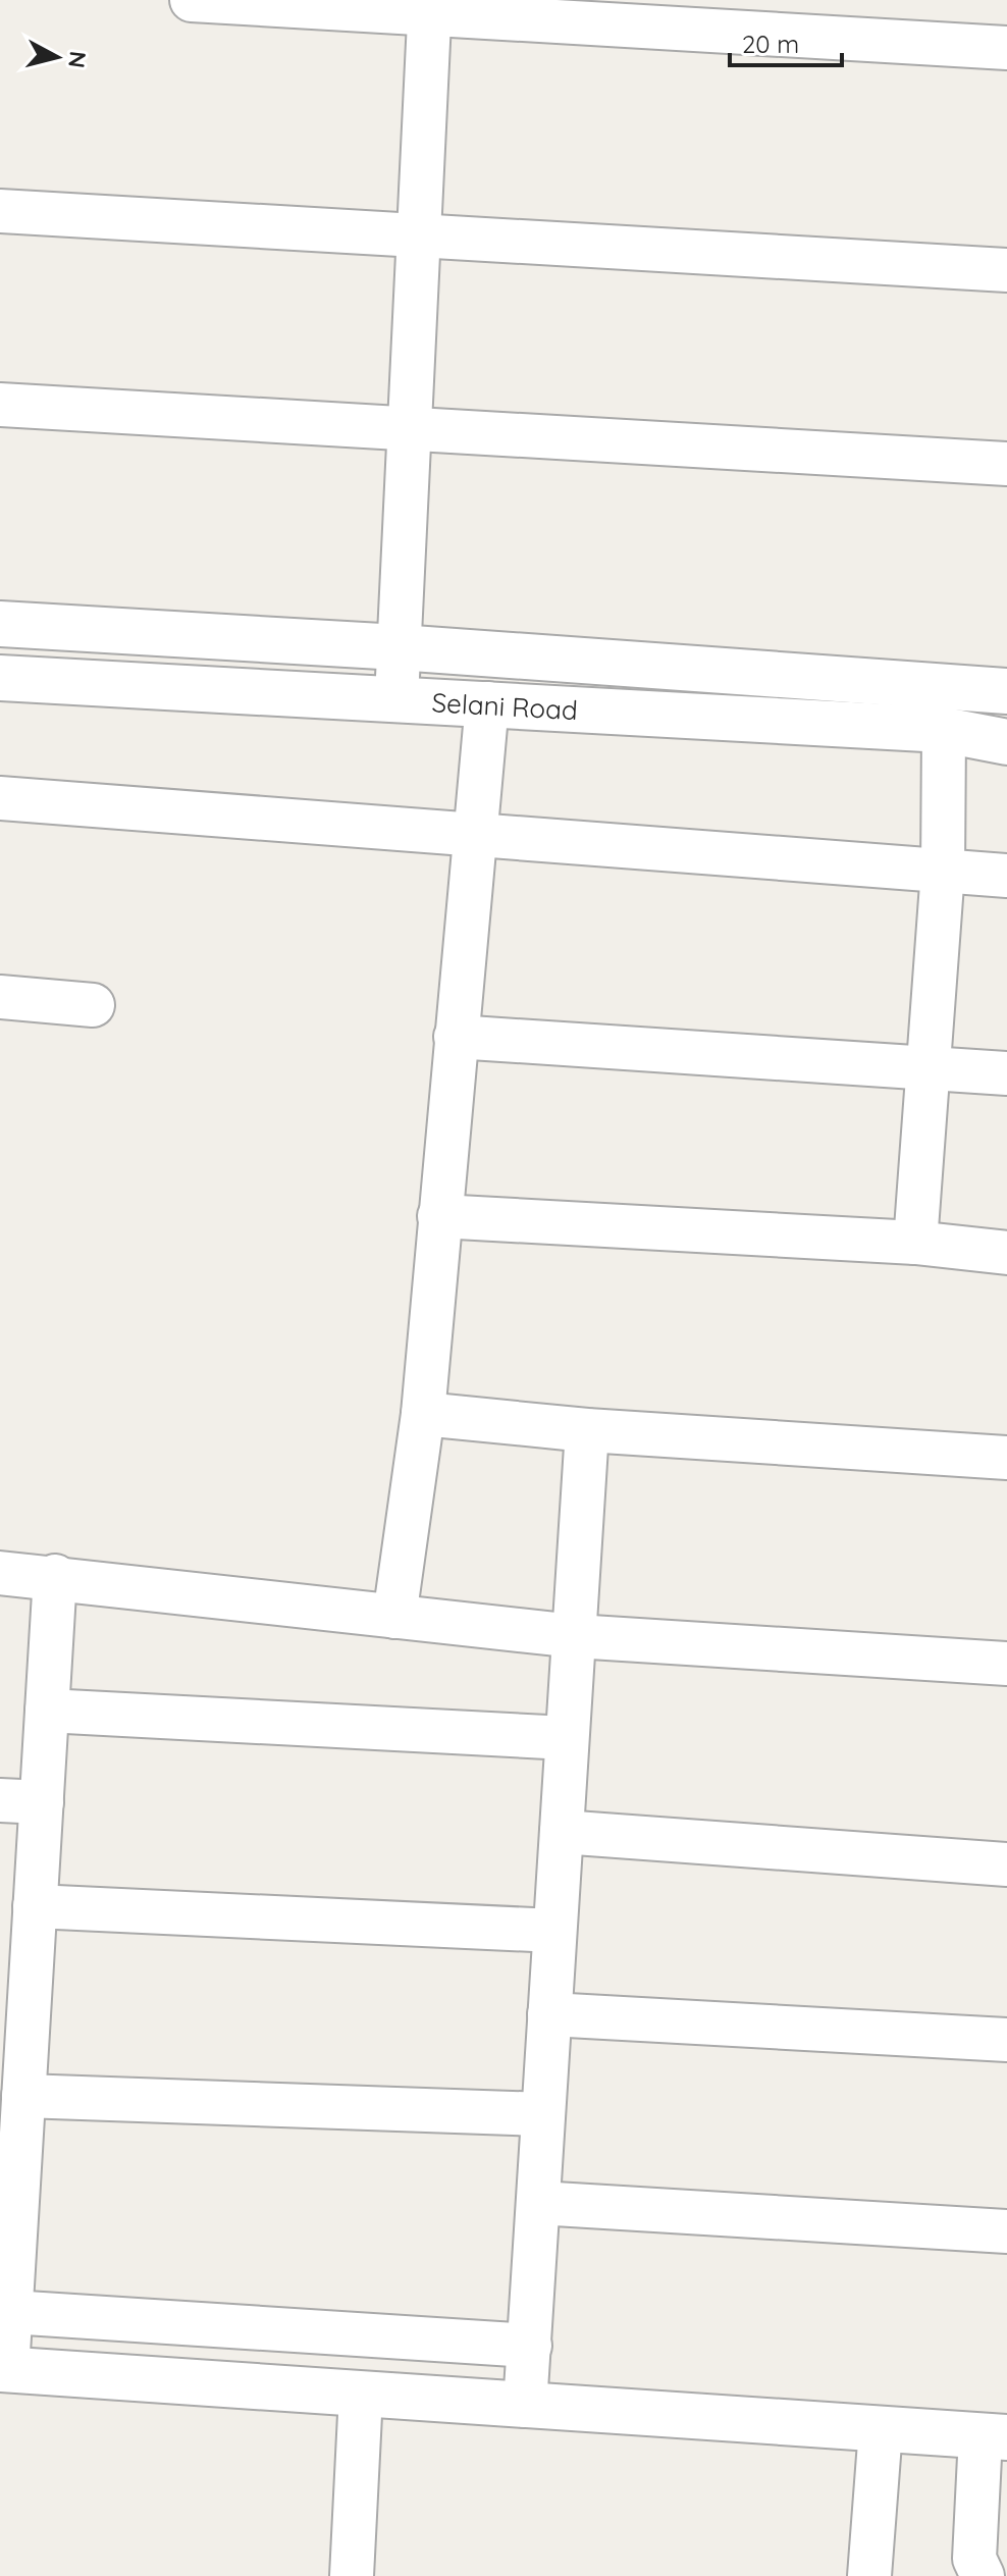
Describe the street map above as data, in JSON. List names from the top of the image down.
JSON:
{
  "streets": {
    "street": ["Selani Road"]
  },
  "scale_bar": "20 m",
  "north": "right"
}
